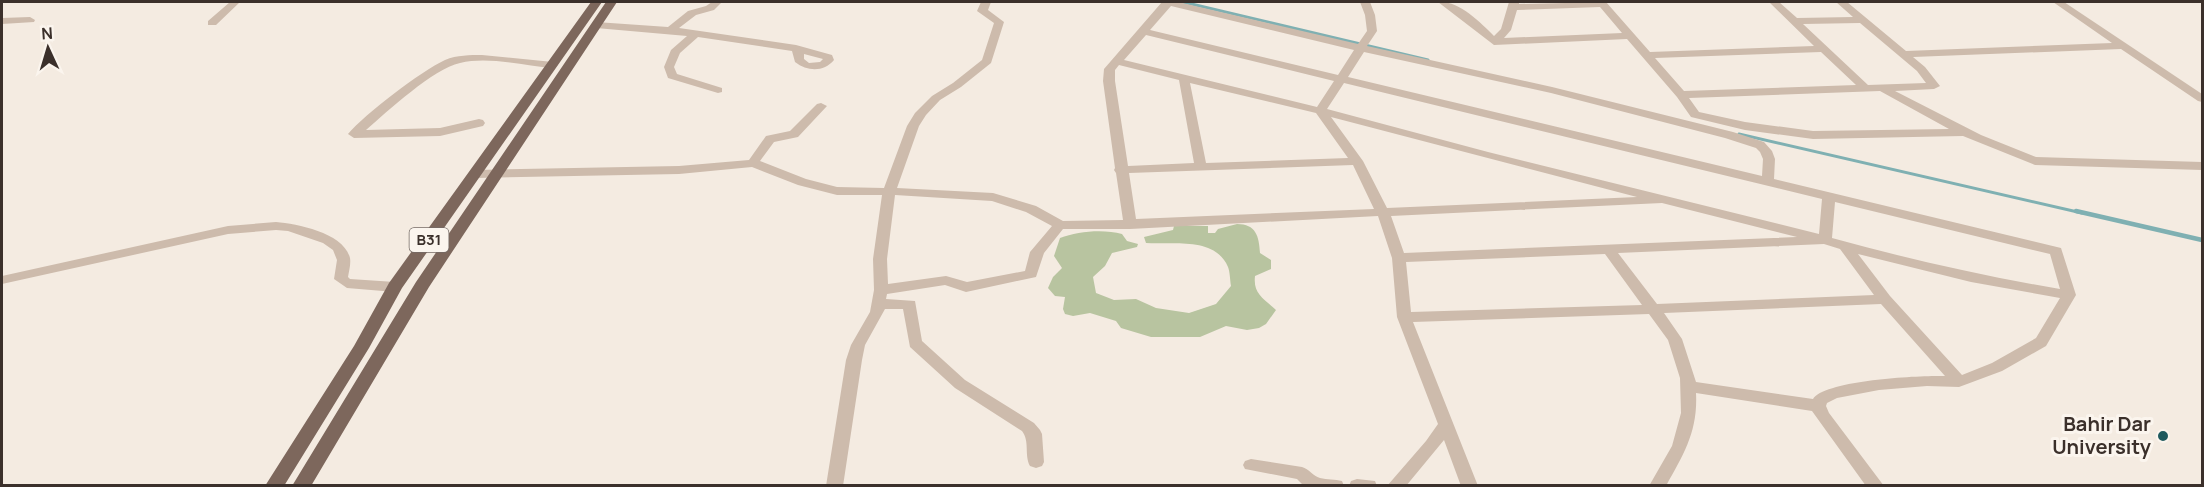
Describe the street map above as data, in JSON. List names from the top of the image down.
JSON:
{
  "streets": {
    "main road": ["B31"]
  },
  "places": ["Bahir Dar University"],
  "north": "top"
}
